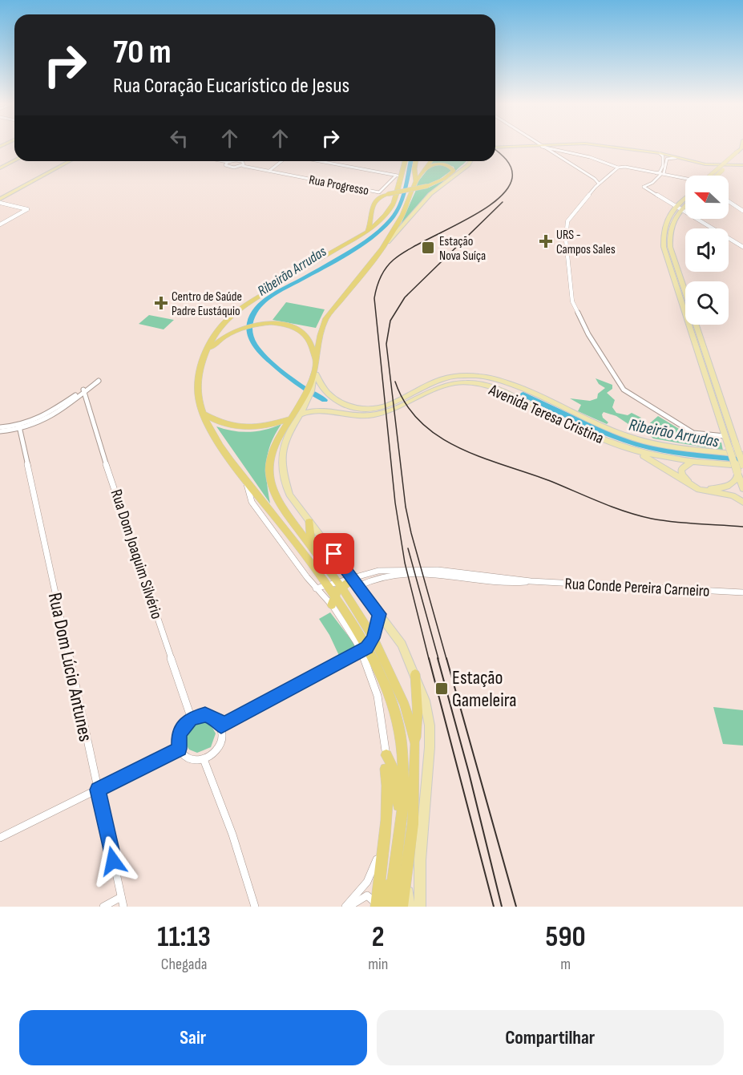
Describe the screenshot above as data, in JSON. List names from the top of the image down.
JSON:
{
  "streets": {
    "main road": ["Avenida Teresa Cristina"],
    "street": [
      "Rua Progresso",
      "Rua Dom Joaquim Silvério",
      "Rua Conde Pereira Carneiro",
      "Rua Dom Lúcio Antunes"
    ]
  },
  "water": ["Ribeirão Arrudas"],
  "places": {
    "health": ["URS - Campos Sales", "Centro de Saúde Padre Eustáquio"],
    "transit": ["Estação Nova Suíça", "Estação Gameleira"]
  },
  "north": "left",
  "page": {
    "turn": ["70 m", "Rua Coração Eucarístico de Jesus"],
    "eta": [
      "11:13",
      "Chegada",
      "2",
      "min",
      "590",
      "m"
    ],
    "buttons": ["Sair", "Compartilhar"]
  }
}
